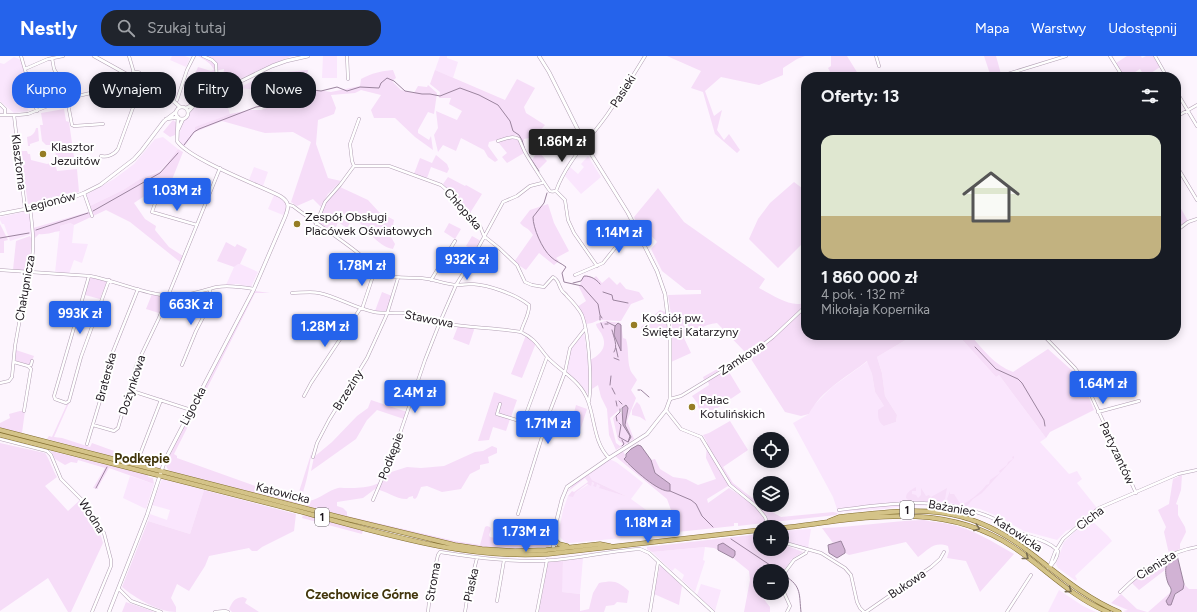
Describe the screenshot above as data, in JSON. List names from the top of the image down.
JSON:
{
  "streets": {
    "main road": ["Katowicka", "1"],
    "street": [
      "Pasieki",
      "Klasztorna",
      "Legionów",
      "Chłopska",
      "Chałupnicza",
      "Stawowa",
      "Zamkowa",
      "Braterska",
      "Dożynkowa",
      "Brzeziny",
      "Ligocka",
      "Partyzantów",
      "Podkępie",
      "Bażaniec",
      "Wodna",
      "Cicha",
      "Cienista",
      "Stroma",
      "Bukowa",
      "Płaska"
    ]
  },
  "crossings": [
    ["Klasztorna", "Legionów"],
    ["Legionów", "Chałupnicza"],
    ["Chłopska", "Podkępie"],
    ["Stawowa", "Brzeziny"],
    ["Stawowa", "Podkępie"],
    ["Braterska", "Dożynkowa"],
    ["Ligocka", "Katowicka"],
    ["Partyzantów", "Cicha"],
    ["Katowicka", "Cicha"],
    ["Bażaniec", "Cicha"],
    ["Stroma", "Płaska"]
  ],
  "districts": ["Podkępie", "Czechowice Górne"],
  "places": [
    "Klasztor Jezuitów",
    "Zespół Obsługi Placówek Oświatowych",
    "Kościół pw. Świętej Katarzyny",
    "Pałac Kotulińskich"
  ],
  "page": {
    "header": "Nestly",
    "search": "Szukaj tutaj",
    "nav": ["Mapa", "Warstwy", "Udostępnij"],
    "chip": [
      "Kupno",
      "Wynajem",
      "Filtry",
      "Nowe"
    ],
    "heading": "Oferty: 13",
    "list": [
      {
        "name": "1 860 000 zł",
        "note": "4 pok. · 132 m² · Mikołaja Kopernika"
      }
    ],
    "price": [
      "1.86M zł",
      "1.03M zł",
      "1.14M zł",
      "932K zł",
      "1.78M zł",
      "663K zł",
      "993K zł",
      "1.28M zł",
      "1.64M zł",
      "2.4M zł",
      "1.71M zł",
      "1.18M zł",
      "1.73M zł"
    ],
    "map_buttons": ["+", "−"]
  }
}
